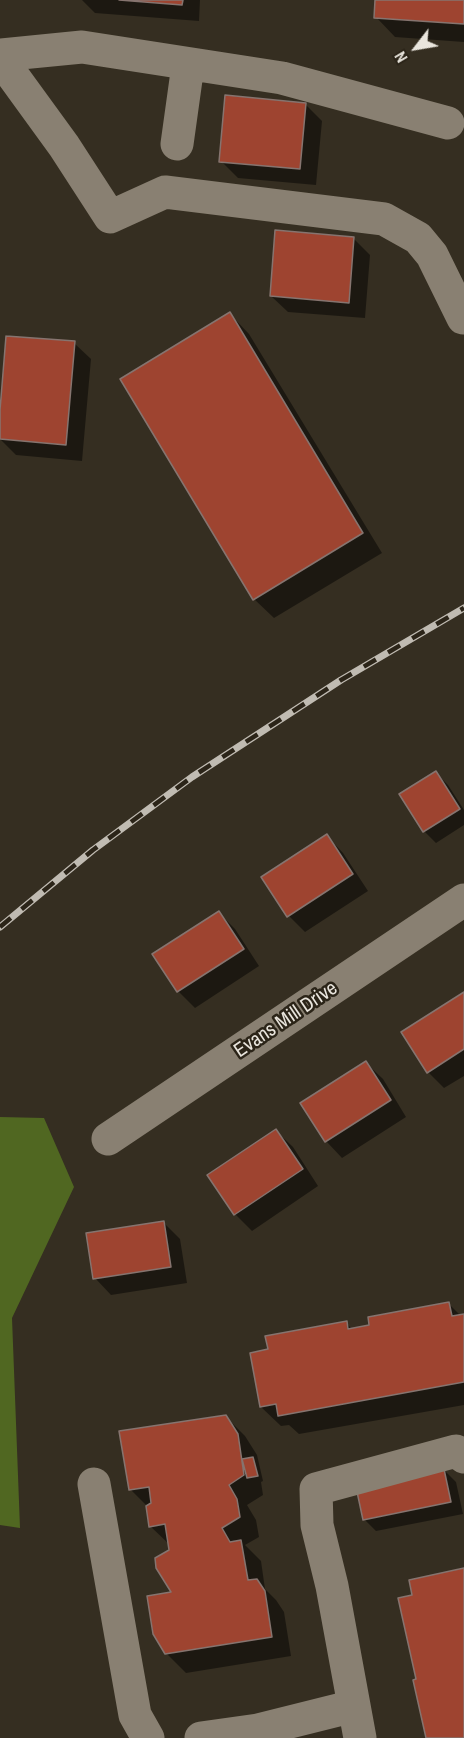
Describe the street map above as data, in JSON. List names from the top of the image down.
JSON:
{
  "streets": {
    "street": ["Evans Mill Drive"]
  },
  "north": "bottom left"
}
